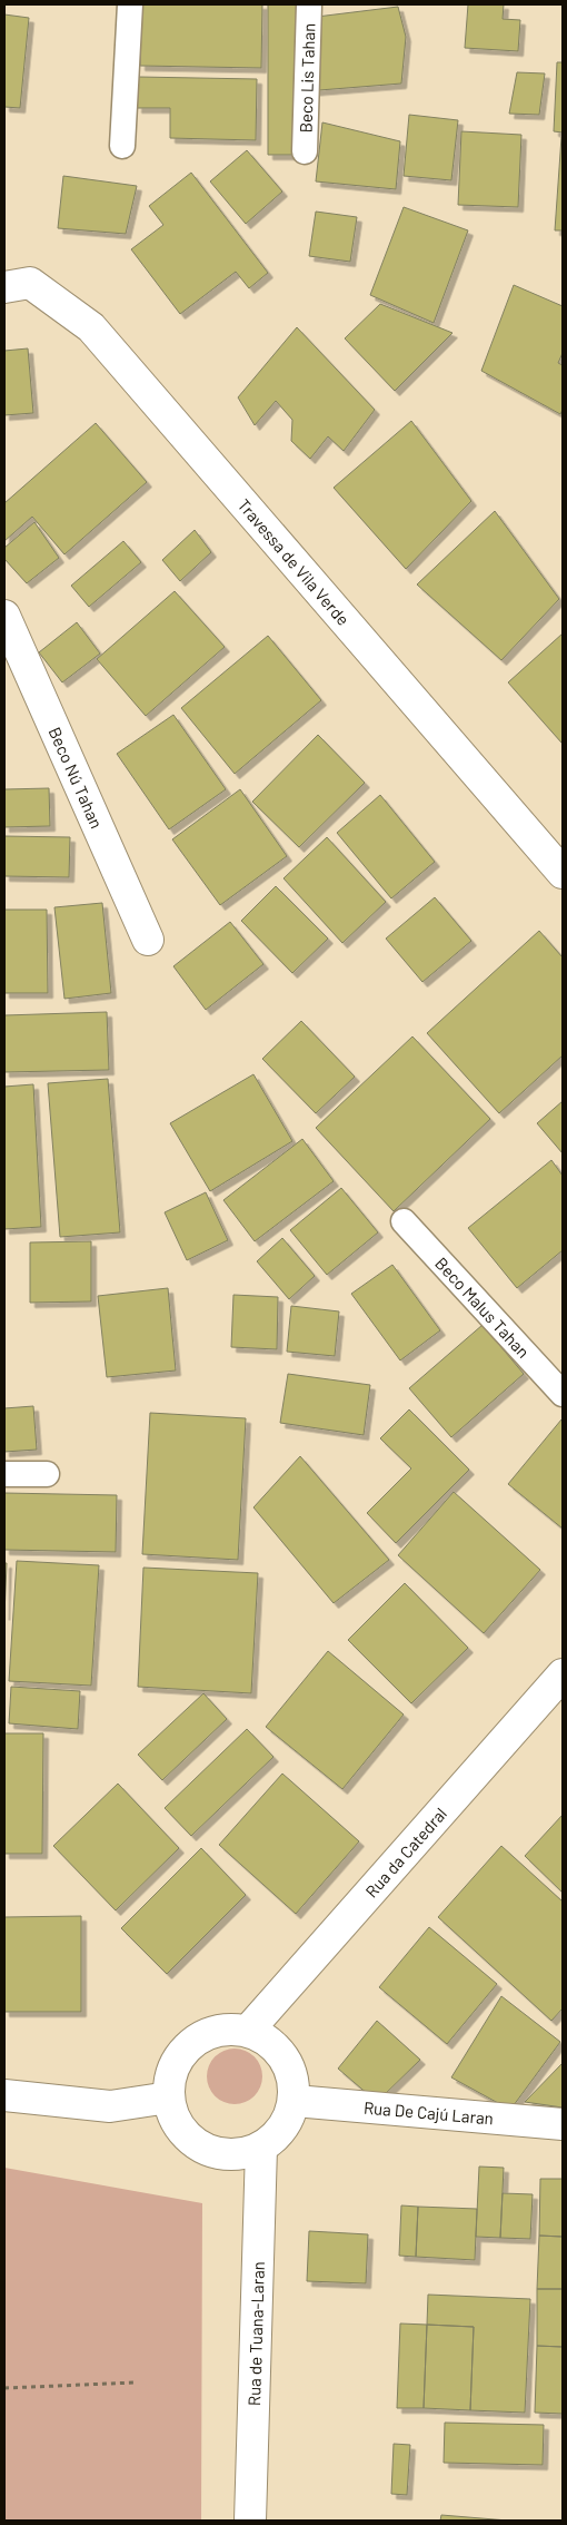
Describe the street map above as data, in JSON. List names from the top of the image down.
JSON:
{
  "streets": {
    "street": [
      "Travessa de Vila Verde",
      "Beco Nú Tahan",
      "Rua da Catedral",
      "Rua De Cajú Laran",
      "Rua de Tuana-Laran"
    ],
    "lane": ["Beco Lis Tahan", "Beco Malus Tahan"]
  },
  "crossings": [
    ["Rua da Catedral", "Rua De Cajú Laran"],
    ["Rua da Catedral", "Rua de Tuana-Laran"],
    ["Rua De Cajú Laran", "Rua de Tuana-Laran"]
  ]
}
